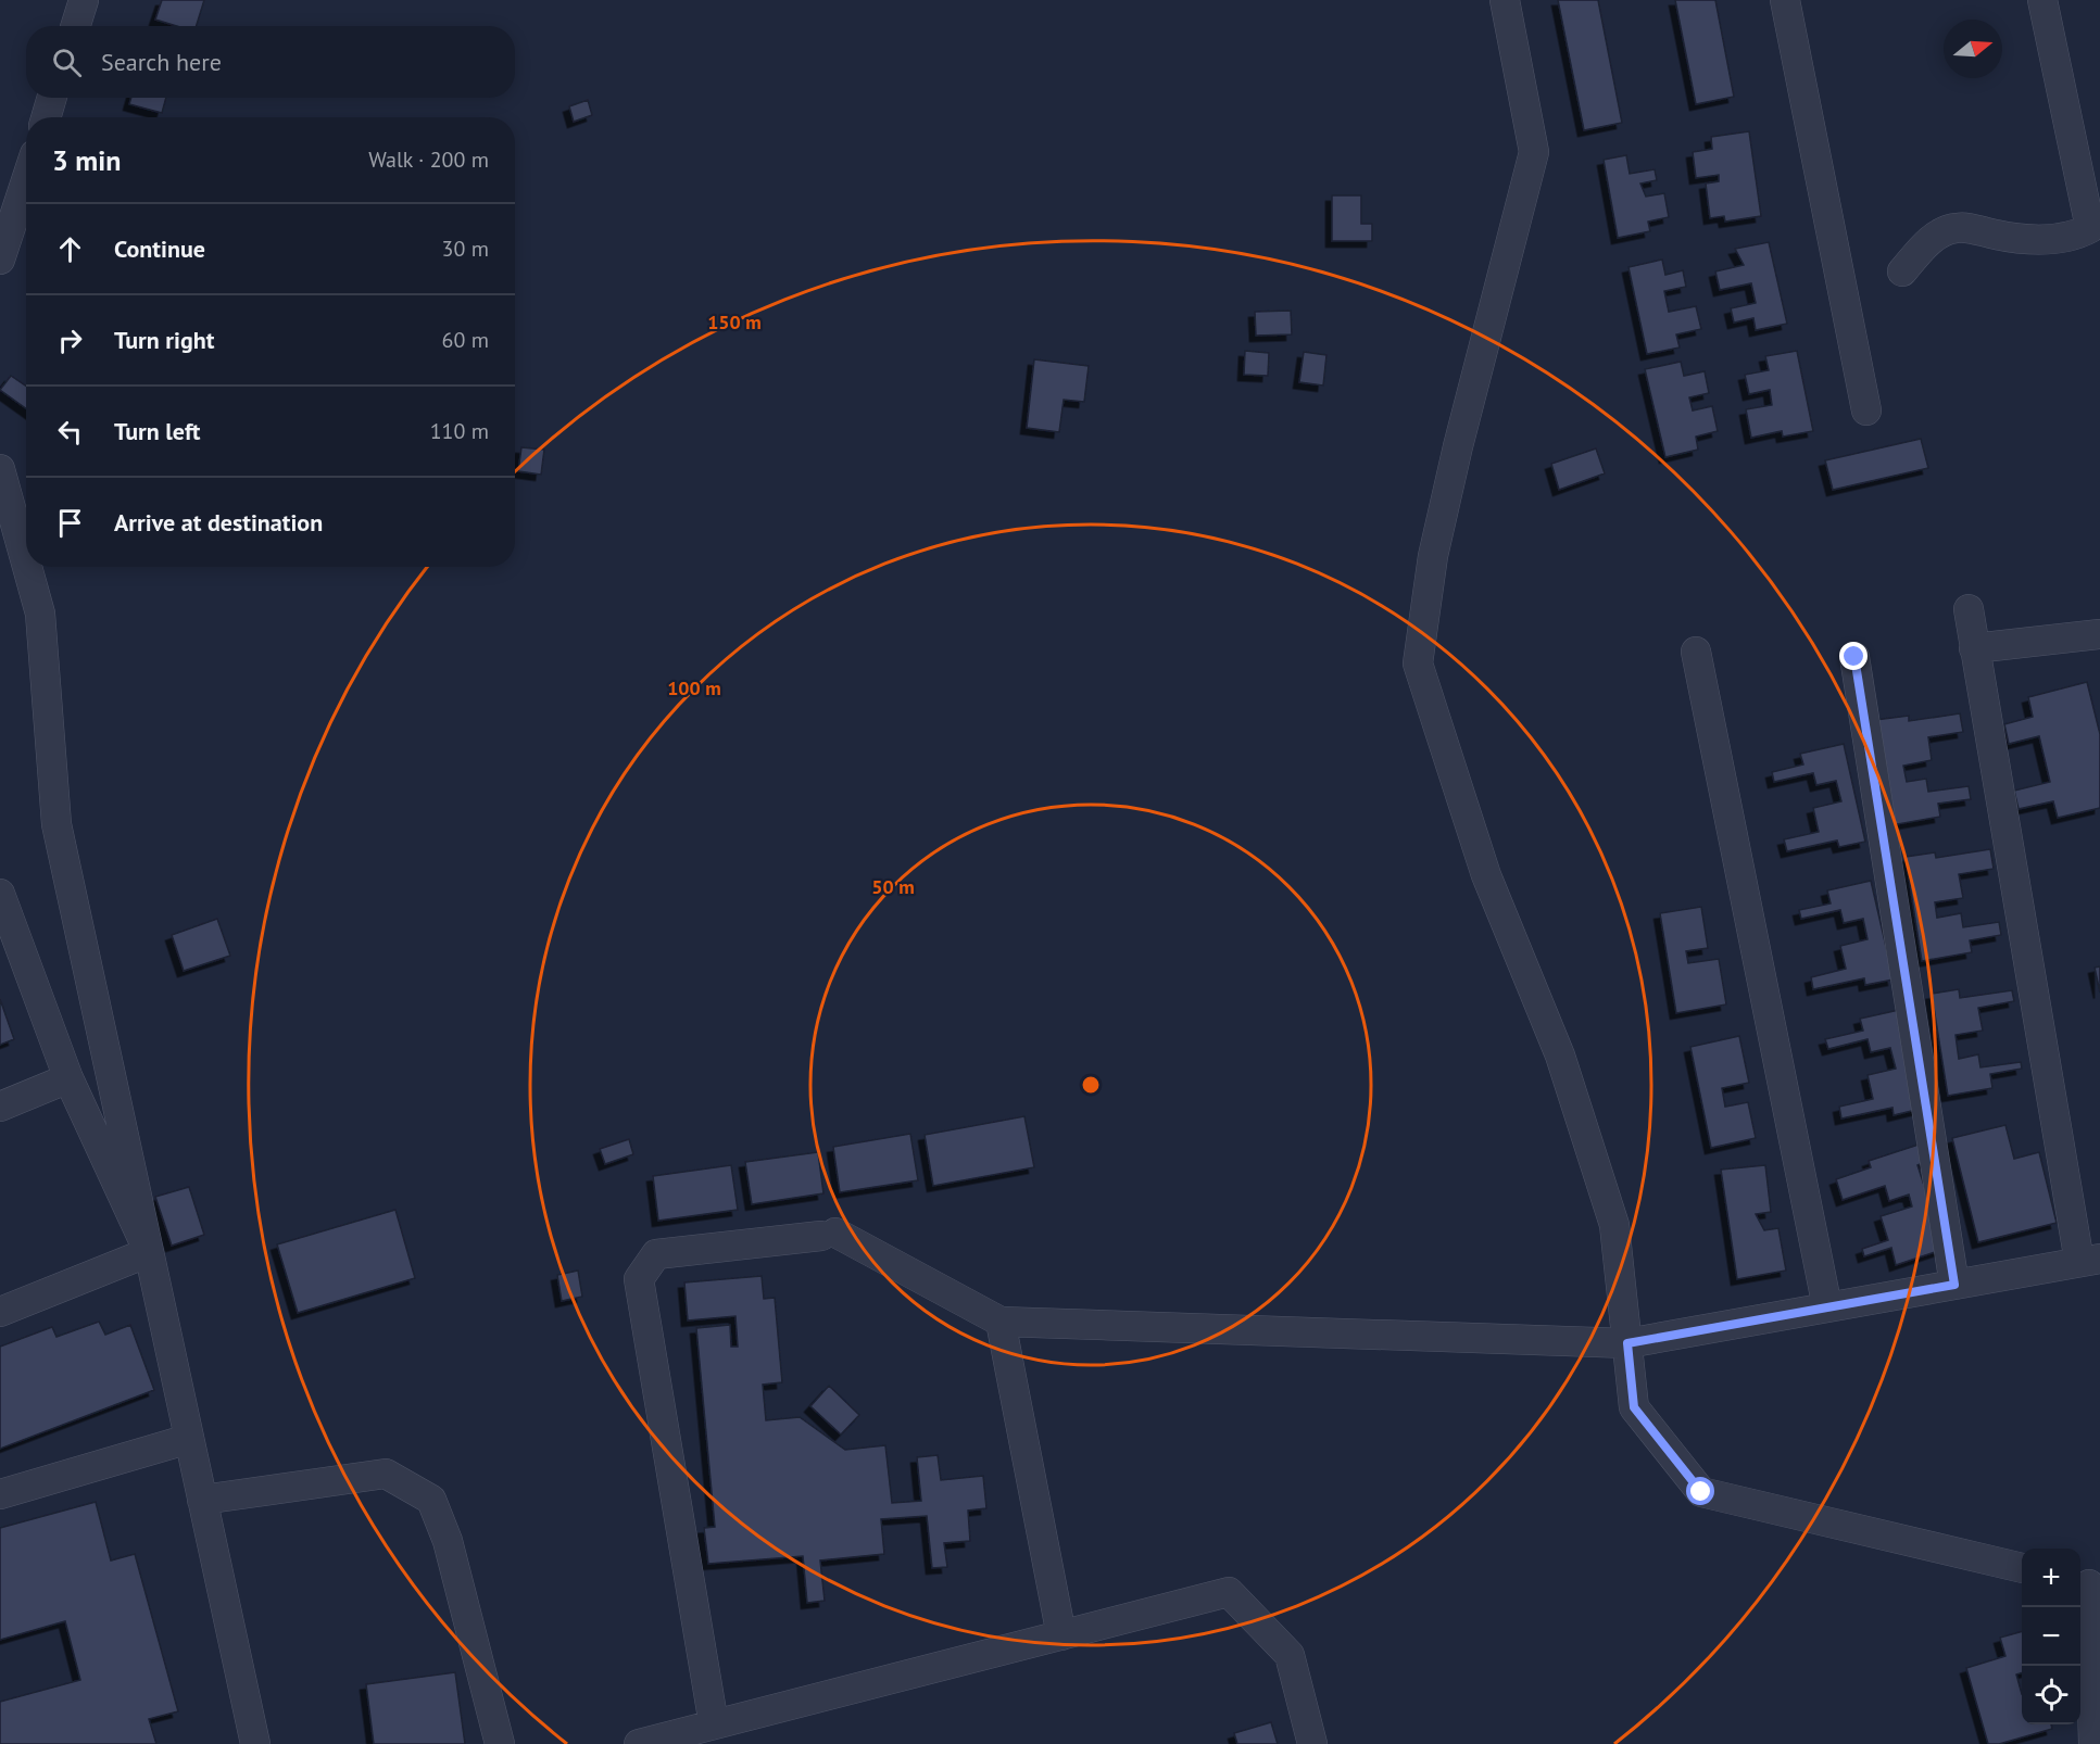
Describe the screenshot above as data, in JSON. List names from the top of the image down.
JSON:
{
  "north": "right",
  "page": {
    "search": "Search here",
    "heading": ["3 min", "Walk · 200 m"],
    "list": [
      ["Continue", "30 m"],
      ["Turn right", "60 m"],
      ["Turn left", "110 m"],
      "Arrive at destination"
    ],
    "map_buttons": ["+", "−"]
  },
  "rings": ["150 m", "100 m", "50 m"]
}
